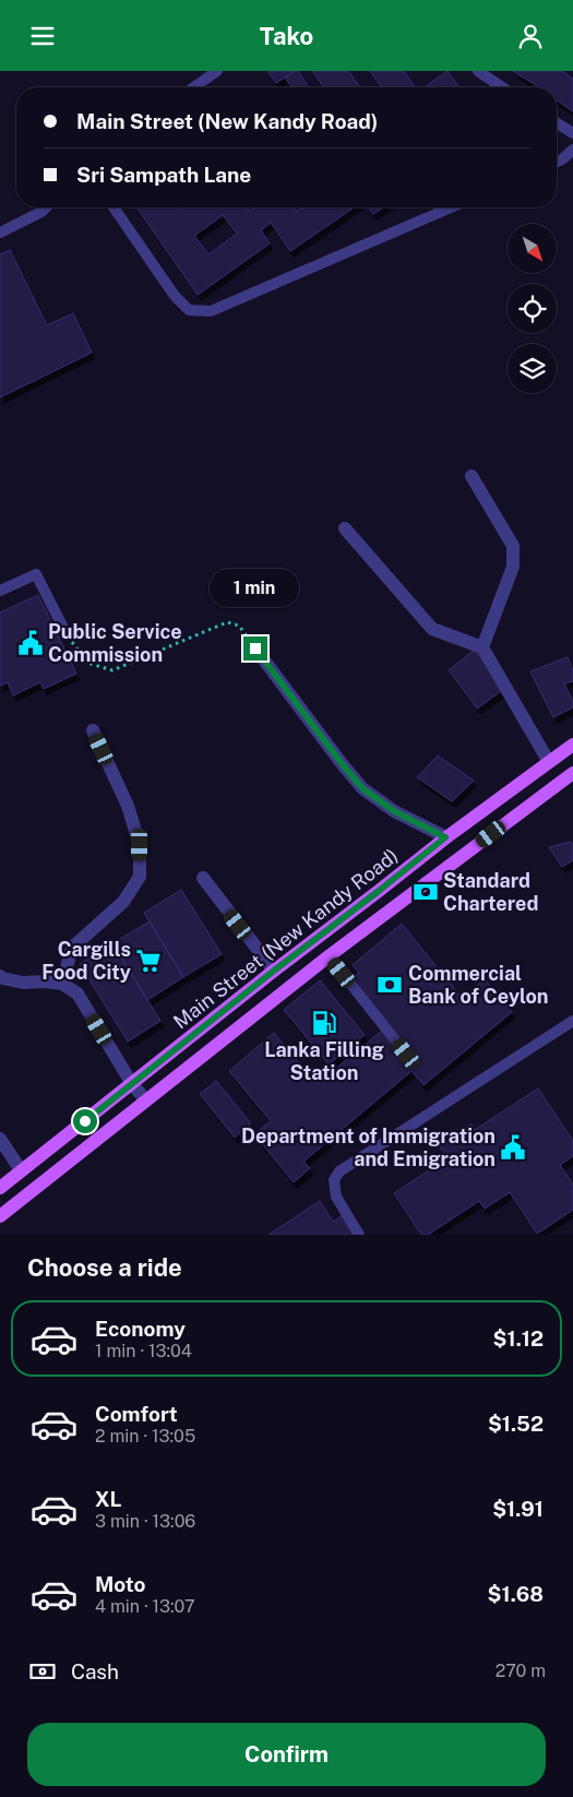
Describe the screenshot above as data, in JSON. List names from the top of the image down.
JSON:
{
  "streets": {
    "main road": ["Main Street (New Kandy Road)"]
  },
  "places": {
    "public building": ["Public Service Commission", "Department of Immigration and Emigration"],
    "bank": ["Standard Chartered", "Commercial Bank of Ceylon"],
    "supermarket": ["Cargills Food City"],
    "fuel station": ["Lanka Filling Station"]
  },
  "north": "bottom right",
  "page": {
    "header": "Tako",
    "banner": ["Main Street (New Kandy Road)", "Sri Sampath Lane"],
    "bubble": "1 min",
    "heading": "Choose a ride",
    "list": [
      {
        "name": "Economy",
        "note": "1 min · 13:04",
        "value": "$1.12"
      },
      {
        "name": "Comfort",
        "note": "2 min · 13:05",
        "value": "$1.52"
      },
      {
        "name": "XL",
        "note": "3 min · 13:06",
        "value": "$1.91"
      },
      {
        "name": "Moto",
        "note": "4 min · 13:07",
        "value": "$1.68"
      }
    ],
    "pay": ["Cash", "270 m"],
    "buttons": "Confirm"
  }
}
